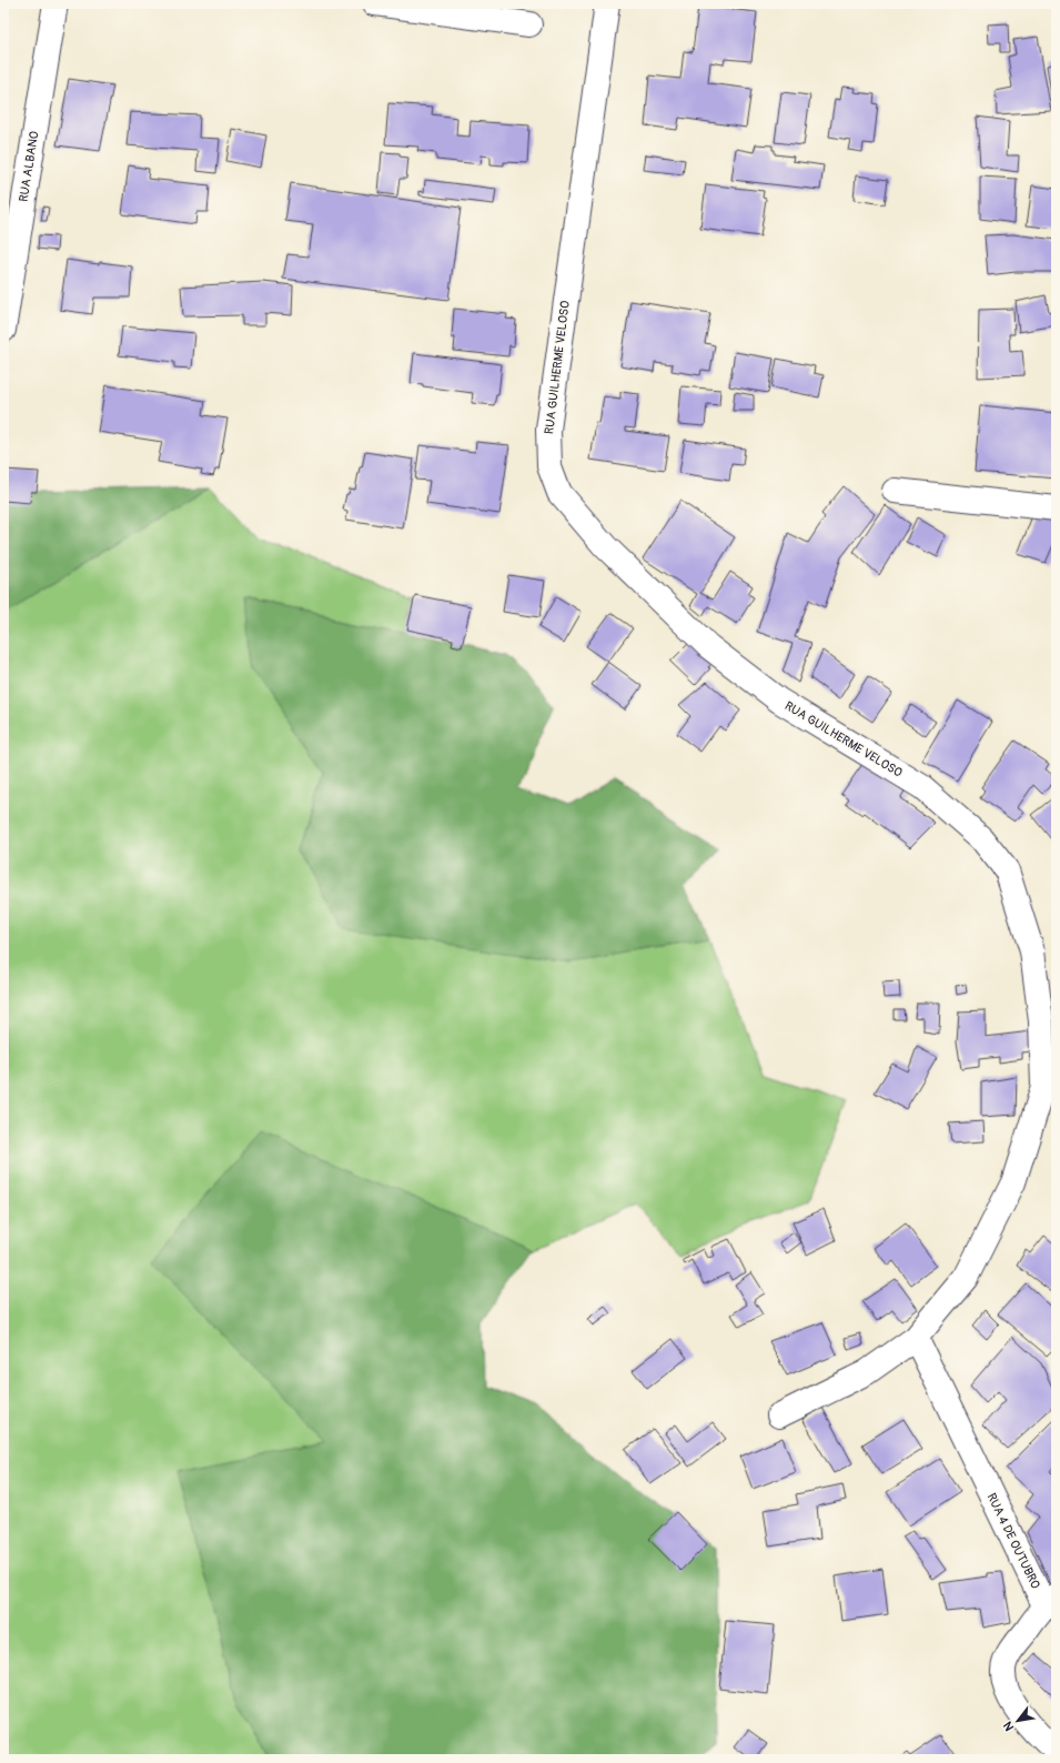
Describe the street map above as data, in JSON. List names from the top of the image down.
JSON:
{
  "streets": {
    "street": ["RUA ALBANO", "RUA GUILHERME VELOSO", "RUA 4 DE OUTUBRO"]
  },
  "crossings": [
    ["RUA GUILHERME VELOSO", "RUA 4 DE OUTUBRO"]
  ],
  "north": "bottom left"
}
